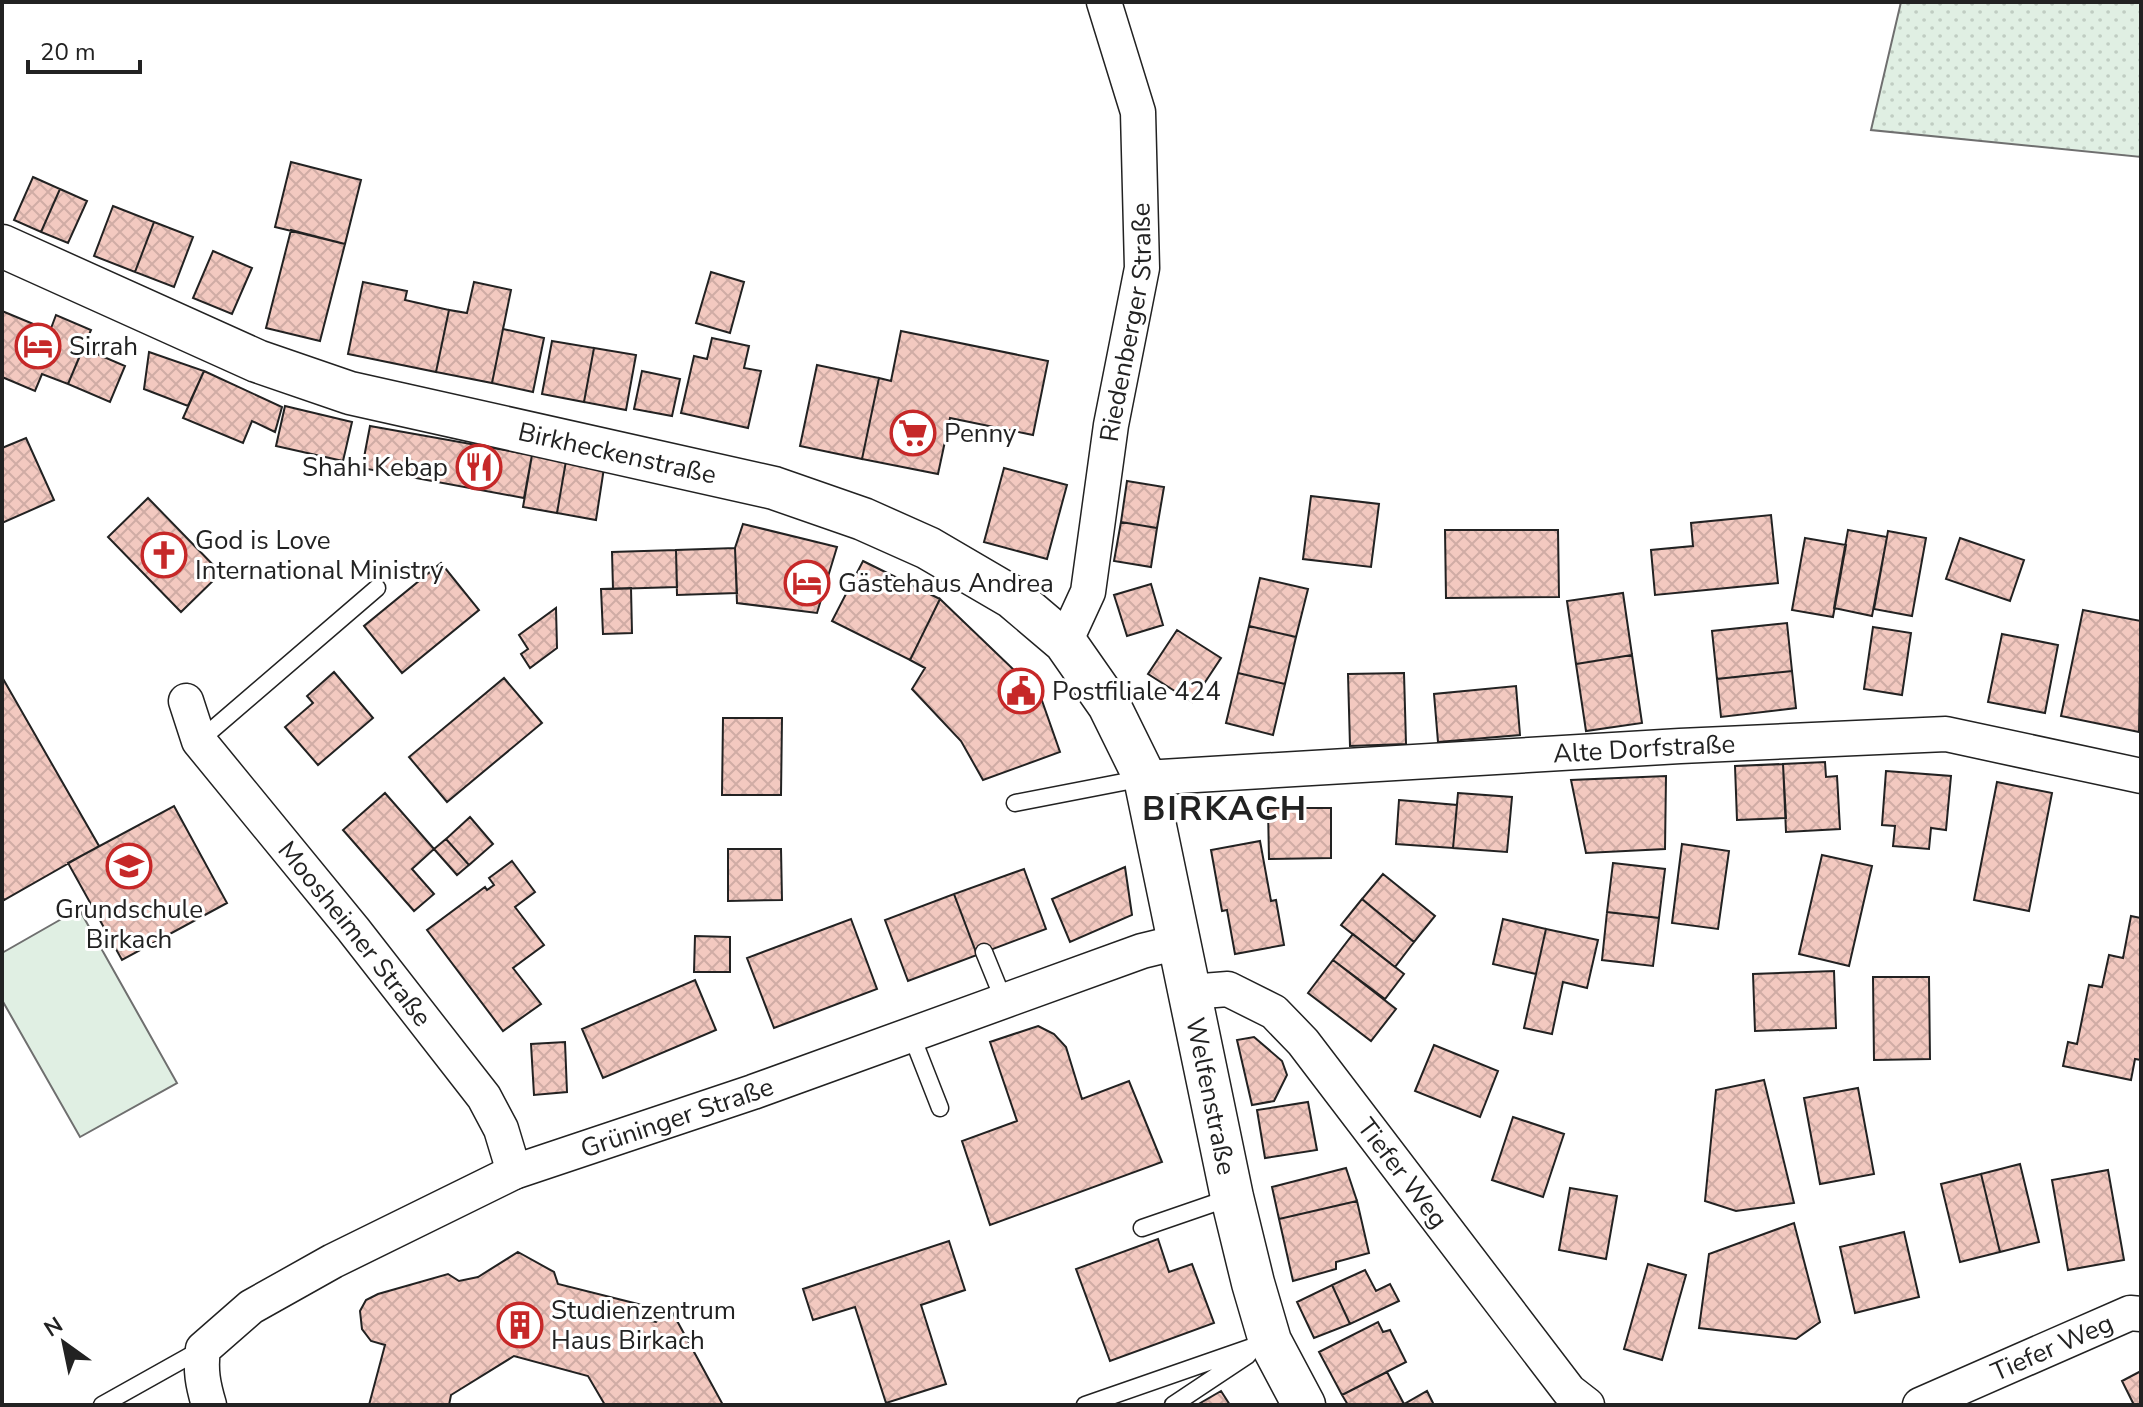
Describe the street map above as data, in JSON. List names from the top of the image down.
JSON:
{
  "streets": {
    "street": [
      "Riedenberger Straße",
      "Birkheckenstraße",
      "Alte Dorfstraße",
      "Moosheimer Straße",
      "Welfenstraße",
      "Grüninger Straße",
      "Tiefer Weg"
    ]
  },
  "crossings": [
    ["Riedenberger Straße", "Birkheckenstraße"],
    ["Birkheckenstraße", "Alte Dorfstraße"],
    ["Birkheckenstraße", "Welfenstraße"],
    ["Alte Dorfstraße", "Welfenstraße"],
    ["Moosheimer Straße", "Grüninger Straße"],
    ["Welfenstraße", "Grüninger Straße"],
    ["Welfenstraße", "Tiefer Weg"]
  ],
  "districts": ["BIRKACH"],
  "places": {
    "hotel": ["Sirrah", "Gästehaus Andrea"],
    "supermarket": ["Penny"],
    "restaurant": ["Shahi Kebap"],
    "church": ["God is Love International Ministry"],
    "public building": ["Postfiliale 424"],
    "school or university": ["Grundschule Birkach"],
    "building": ["Studienzentrum Haus Birkach"]
  },
  "scale_bar": "20 m",
  "north": "top left"
}
